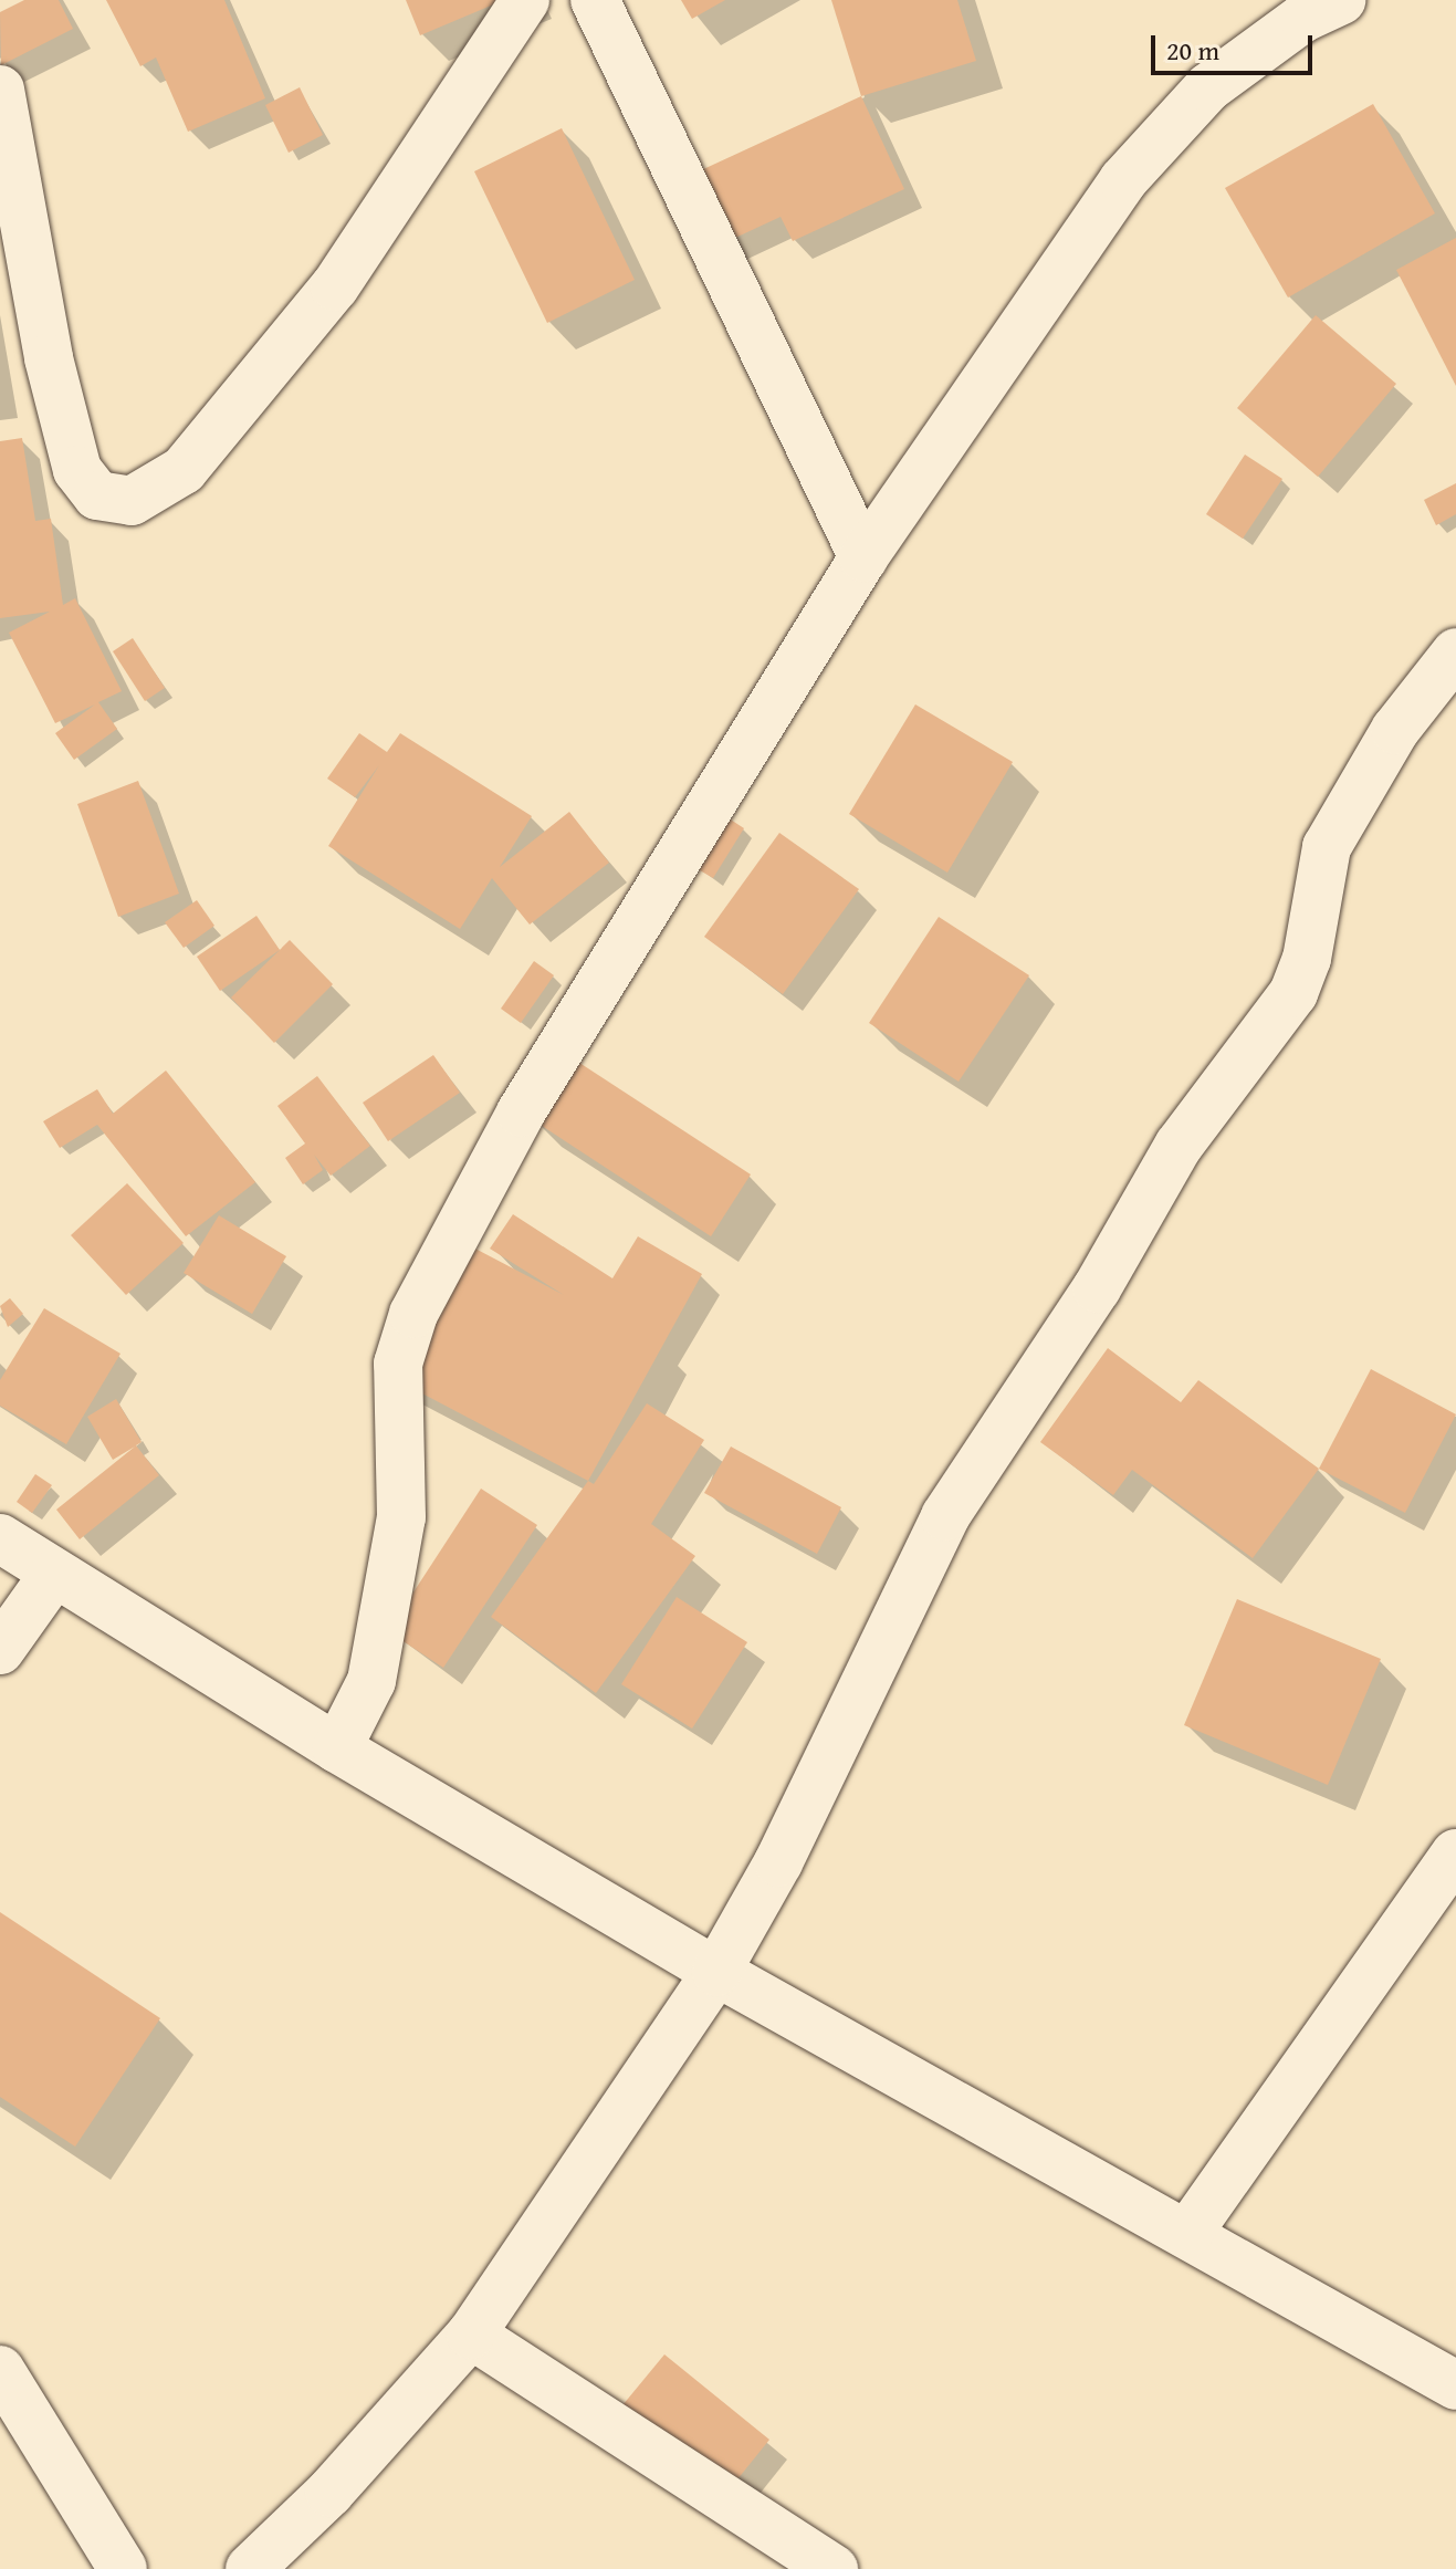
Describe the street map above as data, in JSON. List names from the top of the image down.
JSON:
{
  "scale_bar": "20 m"
}
